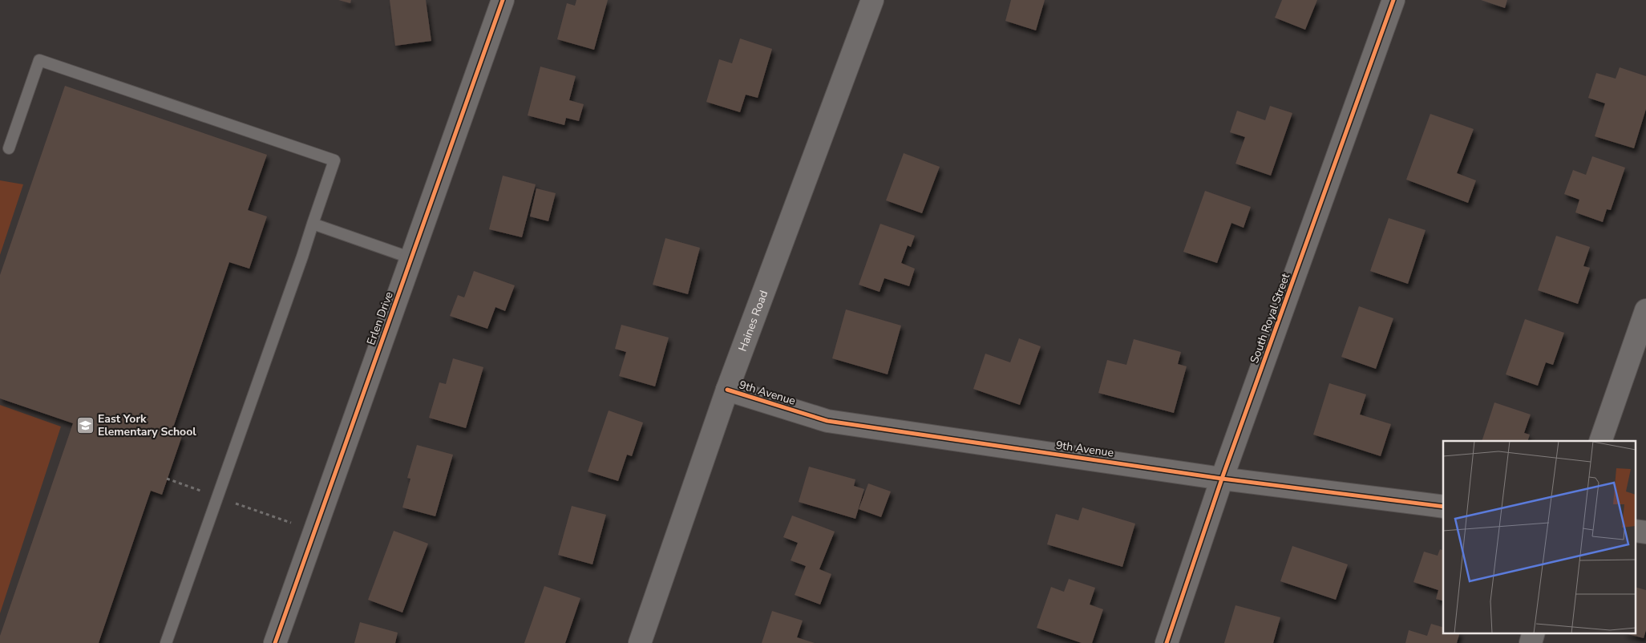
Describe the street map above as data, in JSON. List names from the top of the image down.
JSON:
{
  "streets": {
    "street": [
      "Erlen Drive",
      "South Royal Street",
      "Haines Road",
      "9th Avenue"
    ]
  },
  "crossings": [
    ["South Royal Street", "9th Avenue"],
    ["Haines Road", "9th Avenue"]
  ],
  "places": {
    "school or university": ["East York Elementary School"]
  }
}
